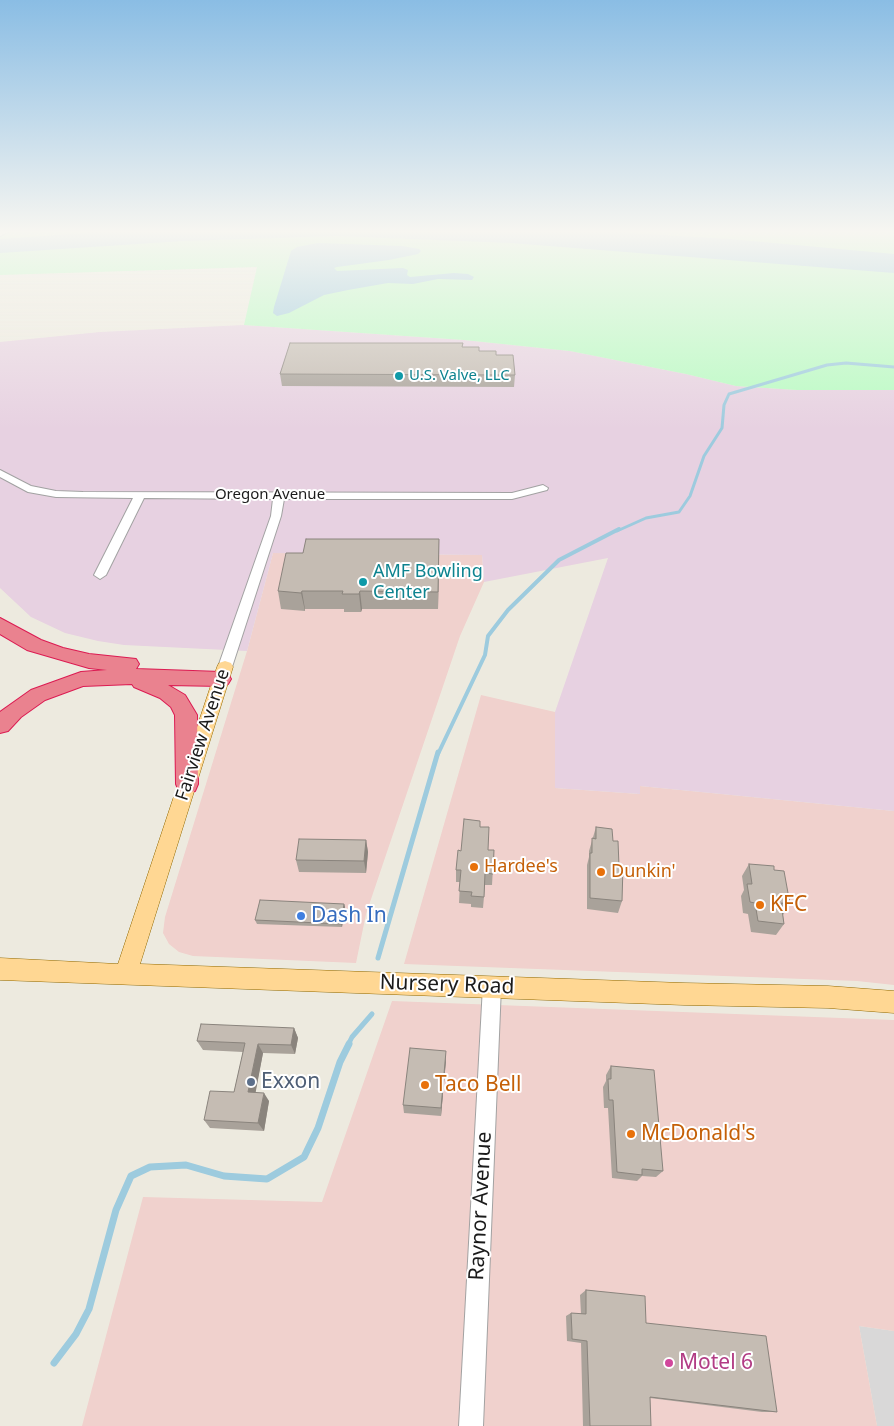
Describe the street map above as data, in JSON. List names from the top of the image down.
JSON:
{
  "streets": {
    "main road": ["Fairview Avenue", "Nursery Road"],
    "street": ["Oregon Avenue", "Raynor Avenue"]
  },
  "crossings": [
    ["Oregon Avenue", "Fairview Avenue"],
    ["Fairview Avenue", "Nursery Road"],
    ["Nursery Road", "Raynor Avenue"]
  ],
  "places": [
    "U.S. Valve, LLC",
    "AMF Bowling Center",
    "Hardee's",
    "Dunkin'",
    "KFC",
    "Dash In",
    "Exxon",
    "Taco Bell",
    "McDonald's",
    "Motel 6"
  ]
}
